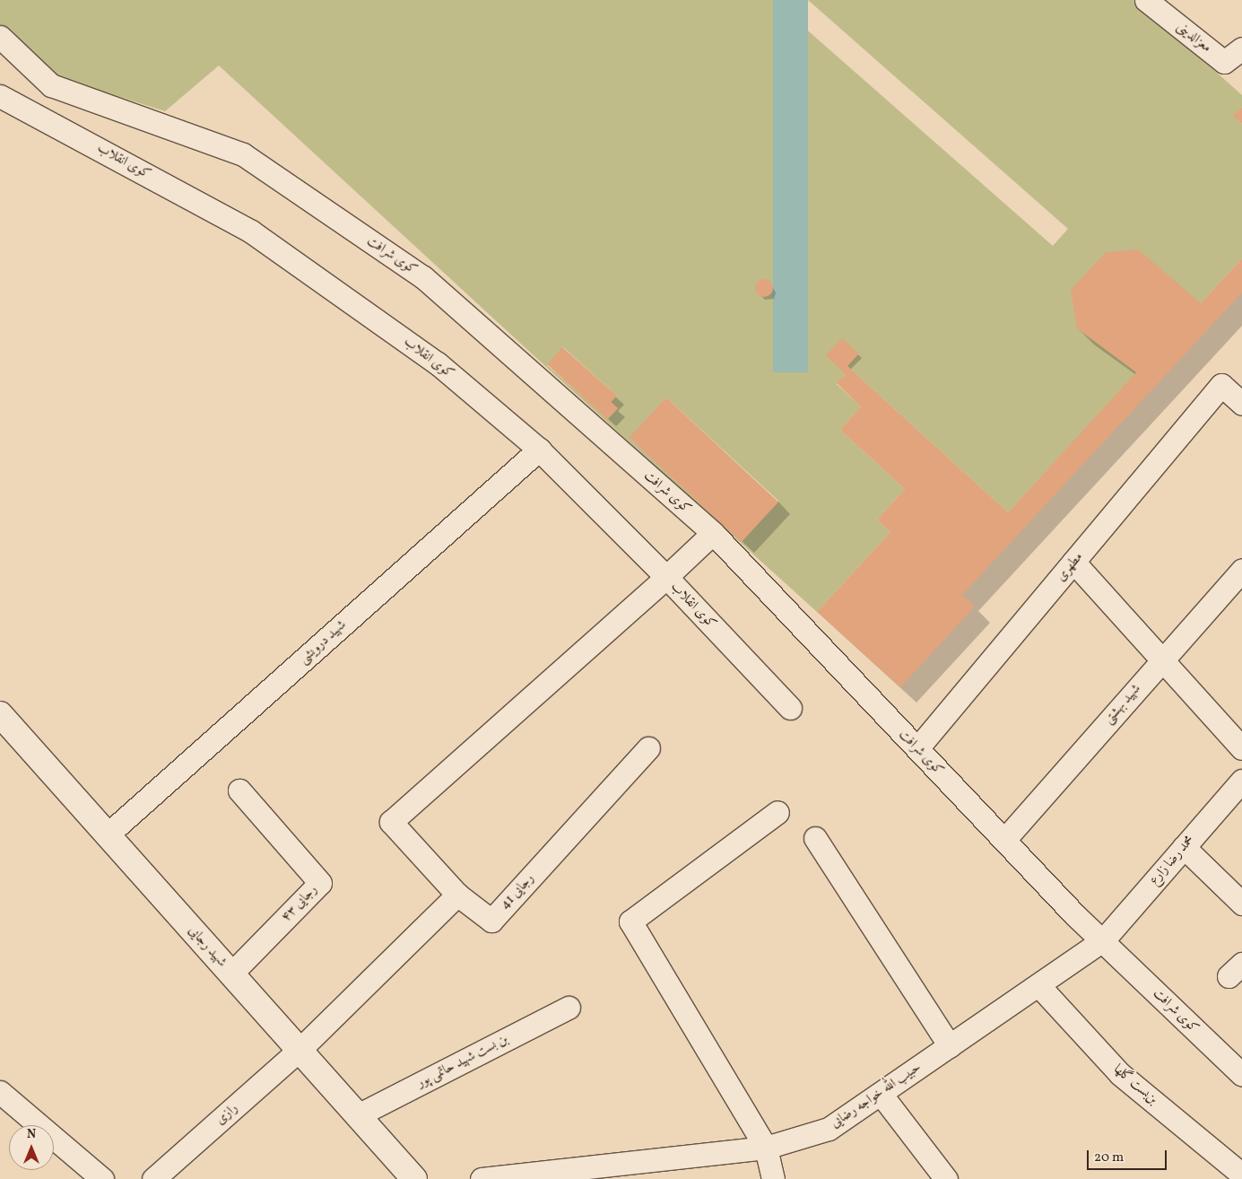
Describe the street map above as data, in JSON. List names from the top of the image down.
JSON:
{
  "streets": {
    "main road": ["شهید رجایی"],
    "street": [
      "معزالدینی",
      "کوی انقلاب",
      "کوی شرافت",
      "مطهری",
      "شهید درویشی",
      "شهید بهشتی",
      "محمد رضا زارع",
      "رجایی 41",
      "رجایی ۴۳",
      "بن بست شهید حاتمی پور",
      "بن‌بست گلها",
      "حبیب الله خواجه رضایی",
      "رازی"
    ]
  },
  "crossings": [
    ["کوی انقلاب", "شهید درویشی"],
    ["کوی شرافت", "مطهری"],
    ["کوی شرافت", "شهید بهشتی"],
    ["کوی شرافت", "محمد رضا زارع"],
    ["کوی شرافت", "حبیب الله خواجه رضایی"],
    ["شهید درویشی", "شهید رجایی"],
    ["محمد رضا زارع", "حبیب الله خواجه رضایی"],
    ["رجایی ۴۳", "شهید رجایی"],
    ["شهید رجایی", "بن بست شهید حاتمی پور"],
    ["شهید رجایی", "رازی"],
    ["بن‌بست گلها", "حبیب الله خواجه رضایی"]
  ],
  "scale_bar": "20 m",
  "north": "top"
}
